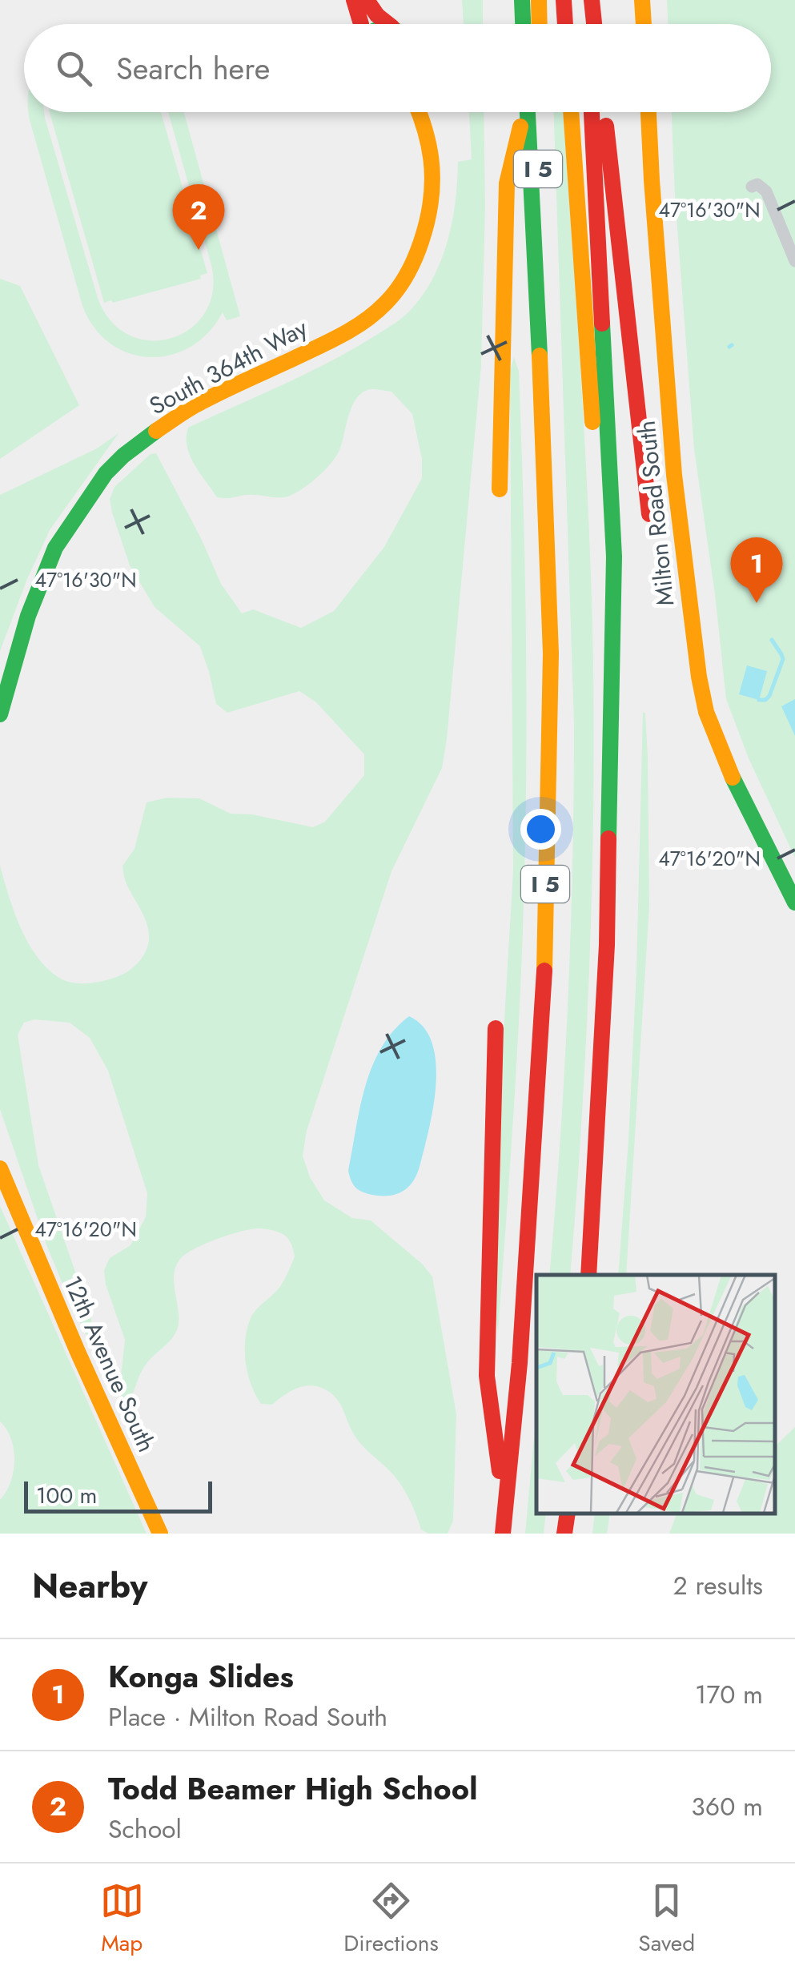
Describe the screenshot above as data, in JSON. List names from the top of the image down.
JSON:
{
  "streets": {
    "main road": [
      "I 5",
      "South 364th Way",
      "Milton Road South",
      "12th Avenue South"
    ]
  },
  "scale_bar": "100 m",
  "page": {
    "search": "Search here",
    "pins": ["2", "1"],
    "scale": "100 m",
    "heading": ["Nearby", "2 results"],
    "list": [
      {
        "mark": "1",
        "name": "Konga Slides",
        "note": "Place · Milton Road South",
        "value": "170 m"
      },
      {
        "mark": "2",
        "name": "Todd Beamer High School",
        "note": "School",
        "value": "360 m"
      }
    ],
    "nav": ["Map", "Directions", "Saved"]
  },
  "coordinates": ["47°16'30\"N", "47°16'20\"N"]
}
